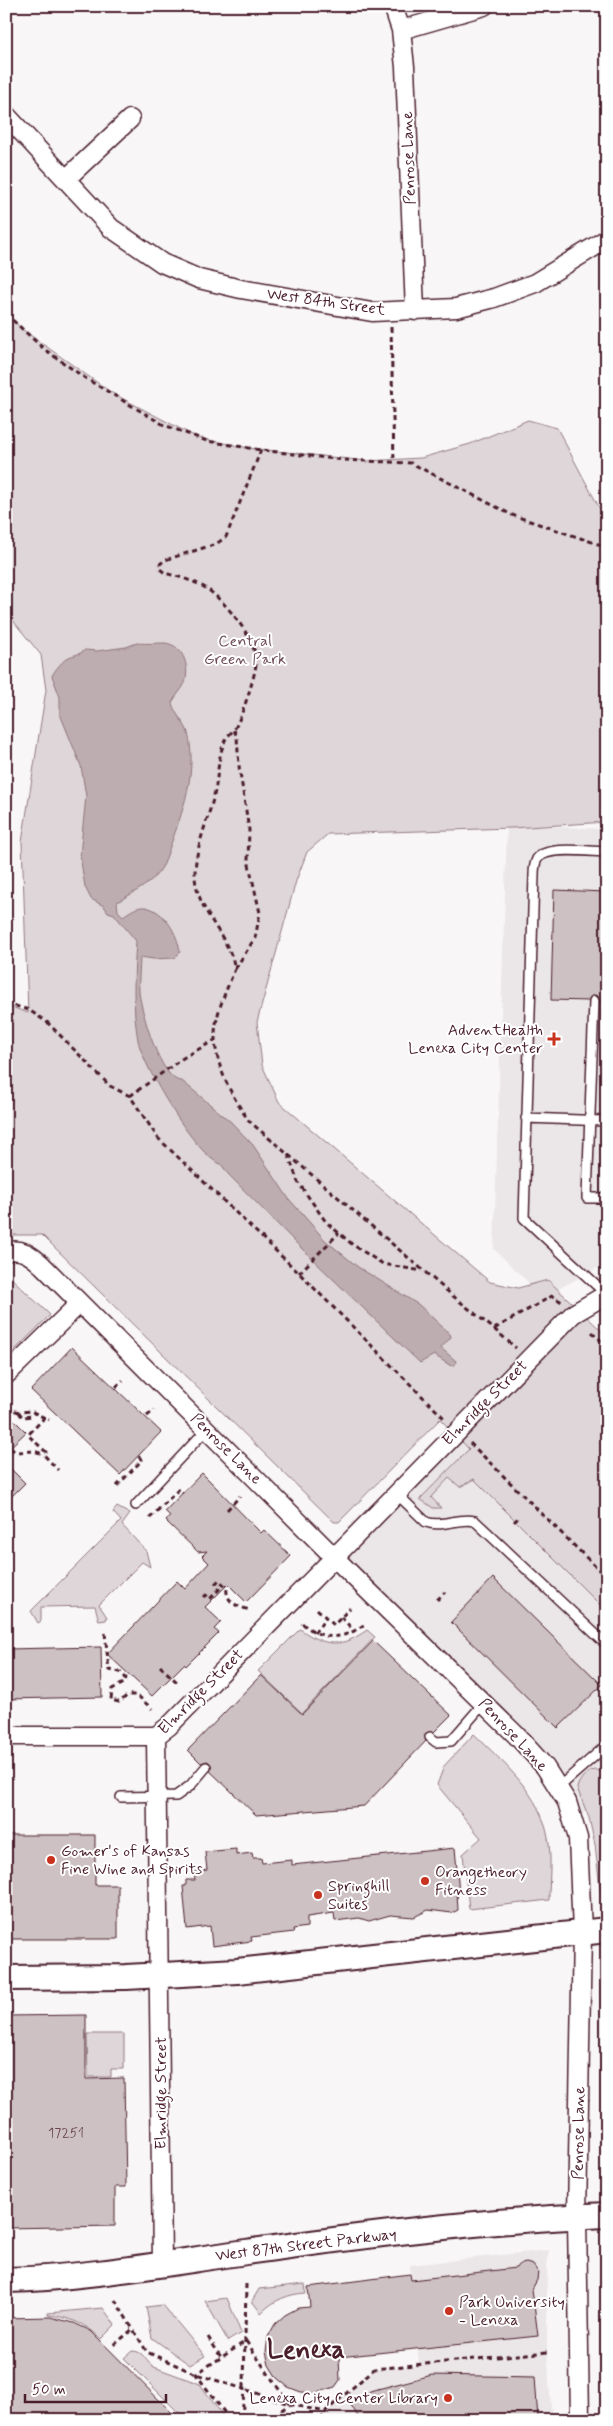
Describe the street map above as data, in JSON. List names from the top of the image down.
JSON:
{
  "streets": {
    "main road": ["West 87th Street Parkway"],
    "street": ["Penrose Lane", "West 84th Street", "Elmridge Street"]
  },
  "crossings": [
    ["Penrose Lane", "West 84th Street"],
    ["Penrose Lane", "Elmridge Street"],
    ["Penrose Lane", "West 87th Street Parkway"],
    ["Elmridge Street", "West 87th Street Parkway"]
  ],
  "districts": ["Lenexa"],
  "parks": ["Central Green Park"],
  "places": {
    "health": ["AdventHealth Lenexa City Center"],
    "other": [
      "Gomer's of Kansas Fine Wine and Spirits",
      "Orangetheory Fitness",
      "Springhill Suites",
      "Park University - Lenexa",
      "Lenexa City Center Library"
    ]
  },
  "house_numbers": ["17251"],
  "scale_bar": "50 m"
}
